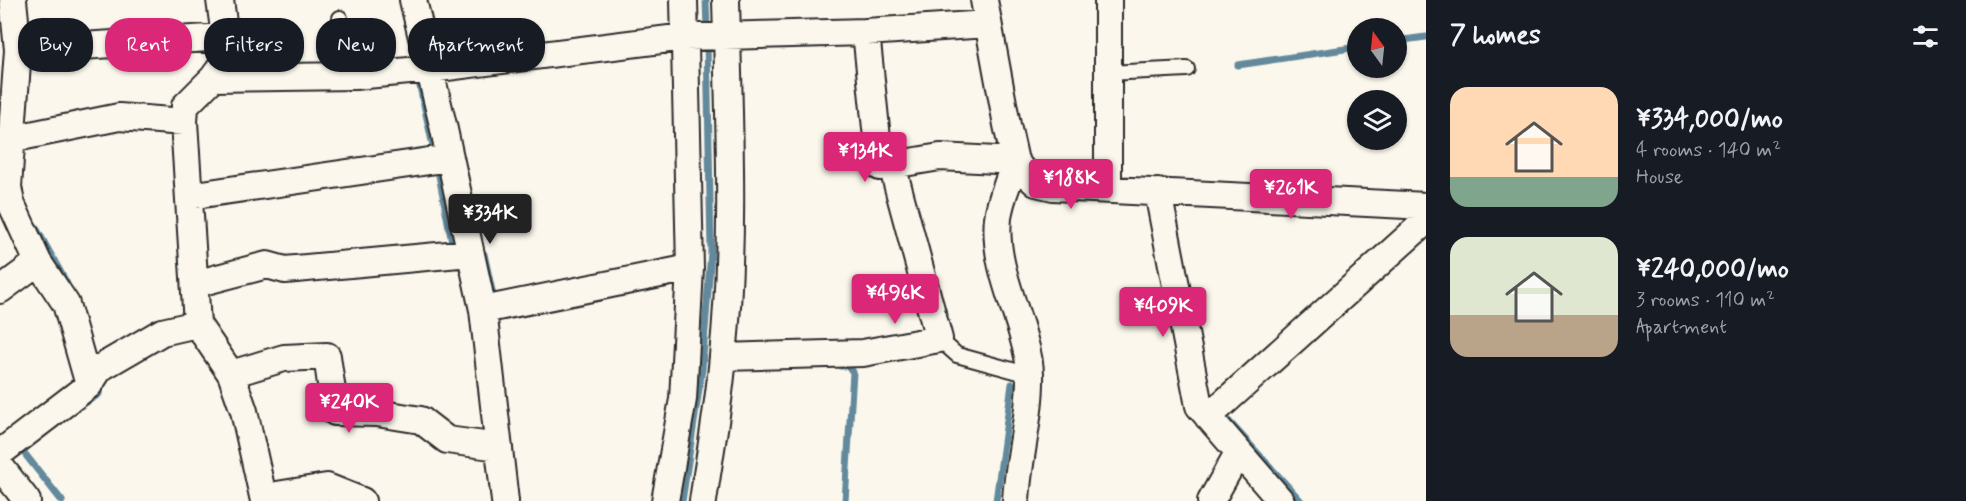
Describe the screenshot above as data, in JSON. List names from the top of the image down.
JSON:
{
  "north": "top",
  "page": {
    "heading": "7 homes",
    "chip": [
      "Buy",
      "Rent",
      "Filters",
      "New",
      "Apartment"
    ],
    "list": [
      {
        "name": "¥334,000/mo",
        "note": "4 rooms · 140 m² · House"
      },
      {
        "name": "¥240,000/mo",
        "note": "3 rooms · 110 m² · Apartment"
      }
    ],
    "price": [
      "¥134K",
      "¥188K",
      "¥261K",
      "¥334K",
      "¥496K",
      "¥409K",
      "¥240K"
    ]
  }
}
